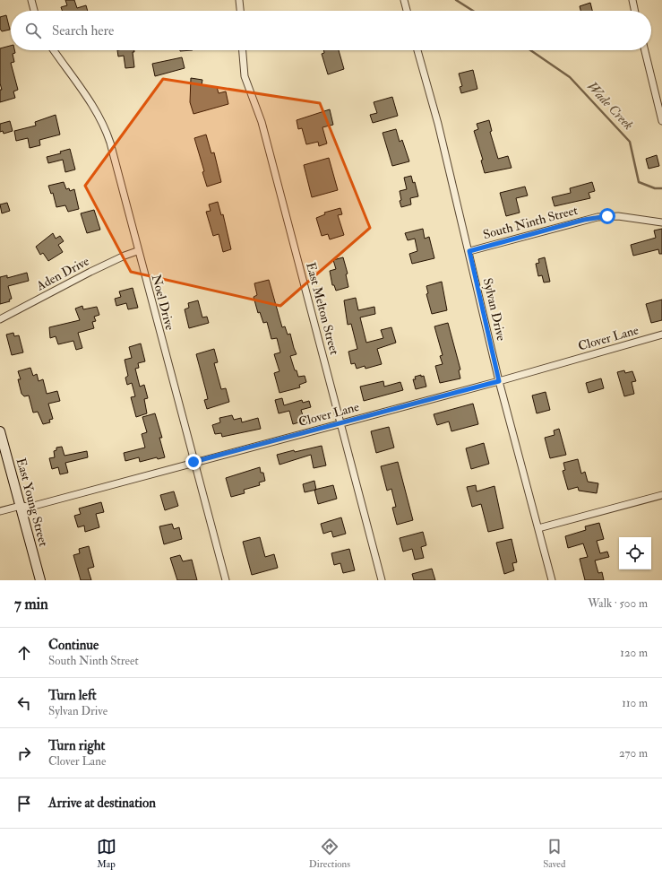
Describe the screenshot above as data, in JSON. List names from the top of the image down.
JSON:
{
  "streets": {
    "street": [
      "South Ninth Street",
      "Aden Drive",
      "Noel Drive",
      "East Melton Street",
      "Sylvan Drive",
      "Clover Lane",
      "East Young Street"
    ]
  },
  "crossings": [
    ["South Ninth Street", "Sylvan Drive"],
    ["Aden Drive", "Noel Drive"],
    ["Noel Drive", "Clover Lane"],
    ["East Melton Street", "Clover Lane"],
    ["Sylvan Drive", "Clover Lane"],
    ["Clover Lane", "East Young Street"]
  ],
  "water": ["Wade Creek"],
  "page": {
    "search": "Search here",
    "heading": ["7 min", "Walk · 500 m"],
    "list": [
      ["Continue", "South Ninth Street", "120 m"],
      ["Turn left", "Sylvan Drive", "110 m"],
      ["Turn right", "Clover Lane", "270 m"],
      "Arrive at destination"
    ],
    "nav": ["Map", "Directions", "Saved"]
  }
}
